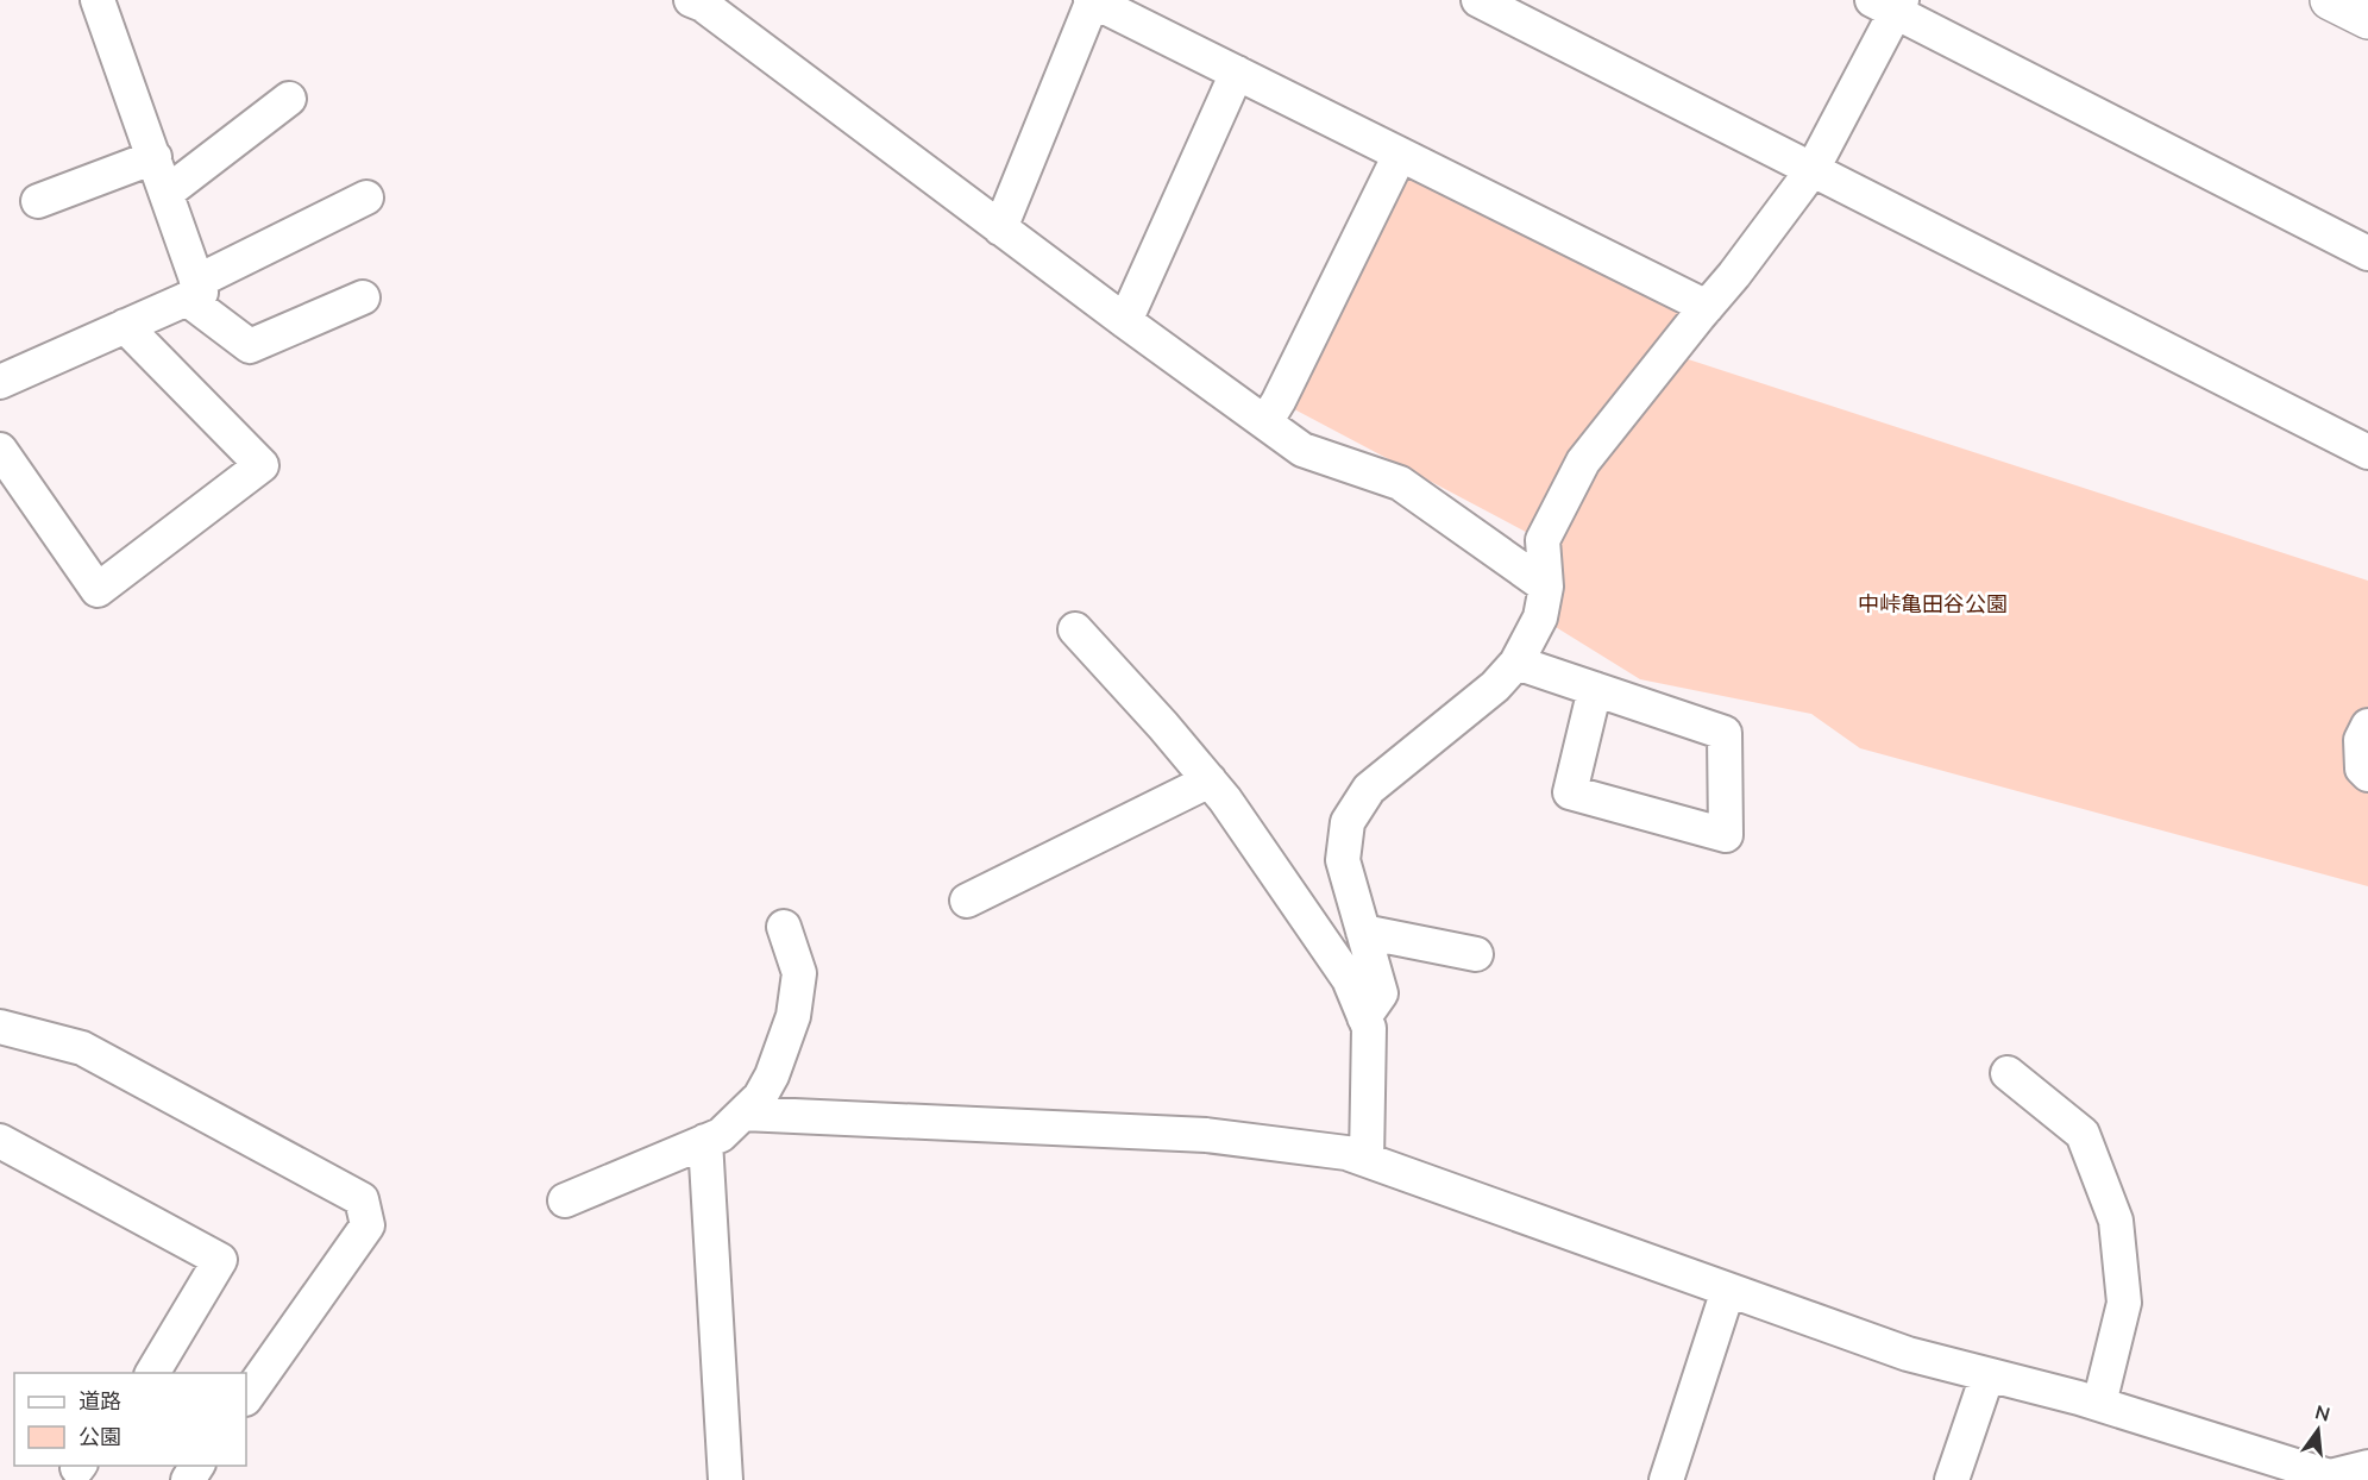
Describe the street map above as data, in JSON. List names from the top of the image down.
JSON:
{
  "parks": ["中峠亀田谷公園"],
  "legend": ["道路", "公園"],
  "north": "top"
}
